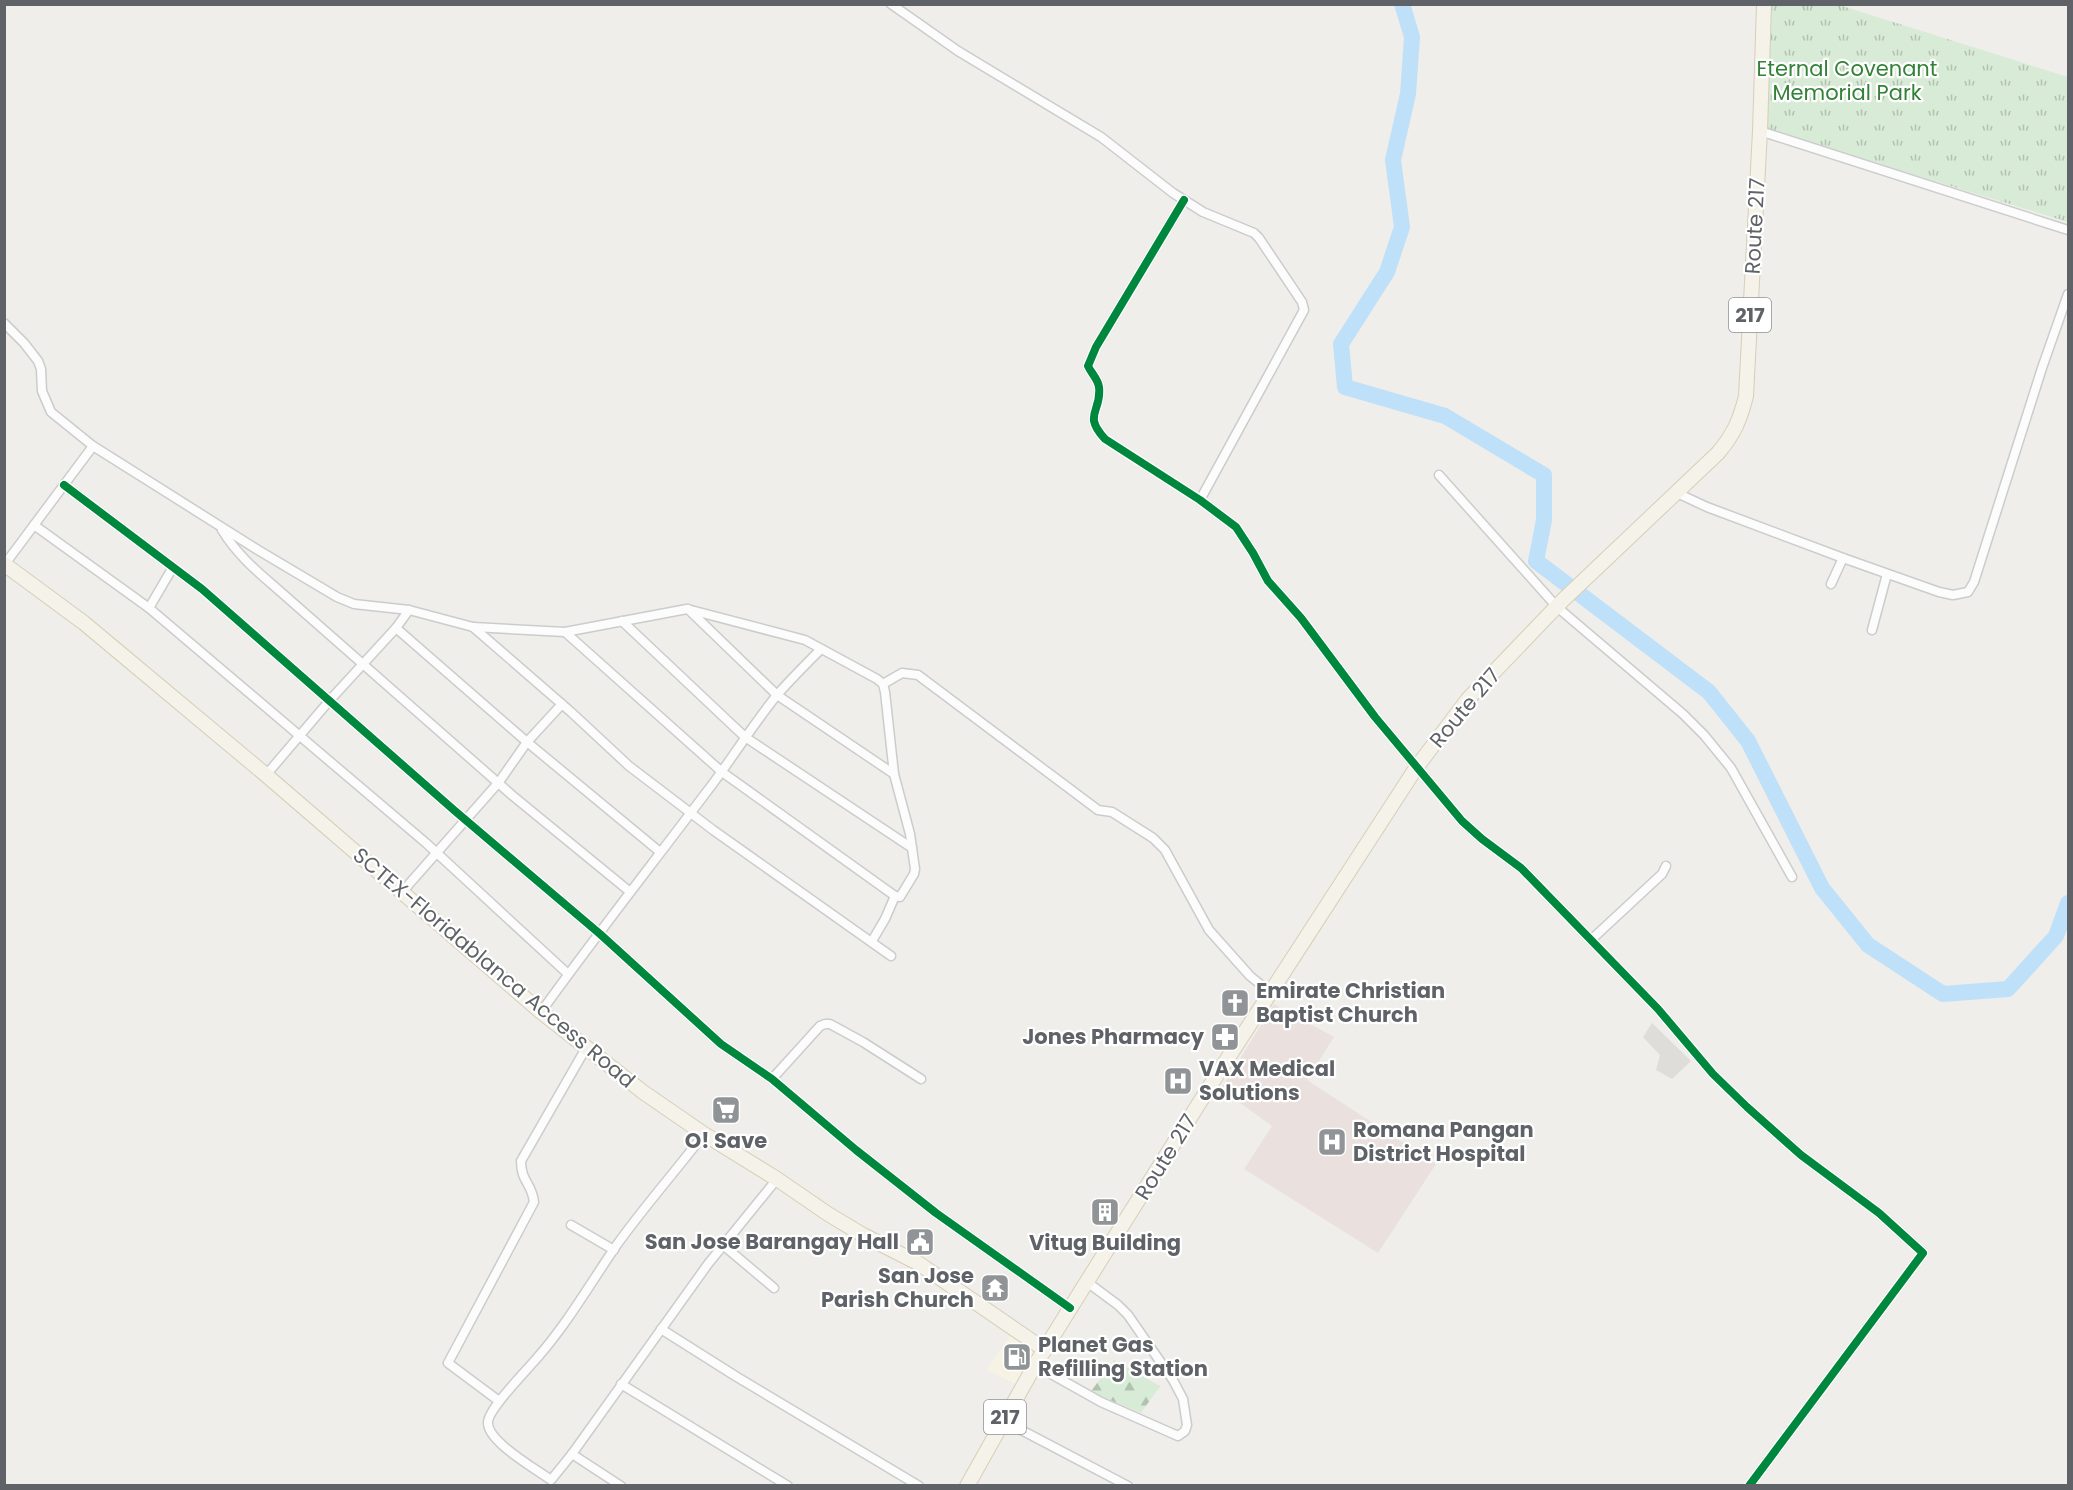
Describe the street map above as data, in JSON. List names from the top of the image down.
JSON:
{
  "streets": {
    "main road": ["Route 217", "217", "SCTEX-Floridablanca Access Road"]
  },
  "crossings": [
    ["Route 217", "SCTEX-Floridablanca Access Road"]
  ],
  "parks": ["Eternal Covenant Memorial Park"],
  "places": {
    "church": ["Emirate Christian Baptist Church"],
    "pharmacy": ["Jones Pharmacy"],
    "hospital": ["VAX Medical Solutions", "Romana Pangan District Hospital"],
    "supermarket": ["O! Save"],
    "building": ["Vitug Building"],
    "public building": ["San Jose Barangay Hall"],
    "temple": ["San Jose Parish Church"],
    "fuel station": ["Planet Gas Refilling Station"]
  }
}
